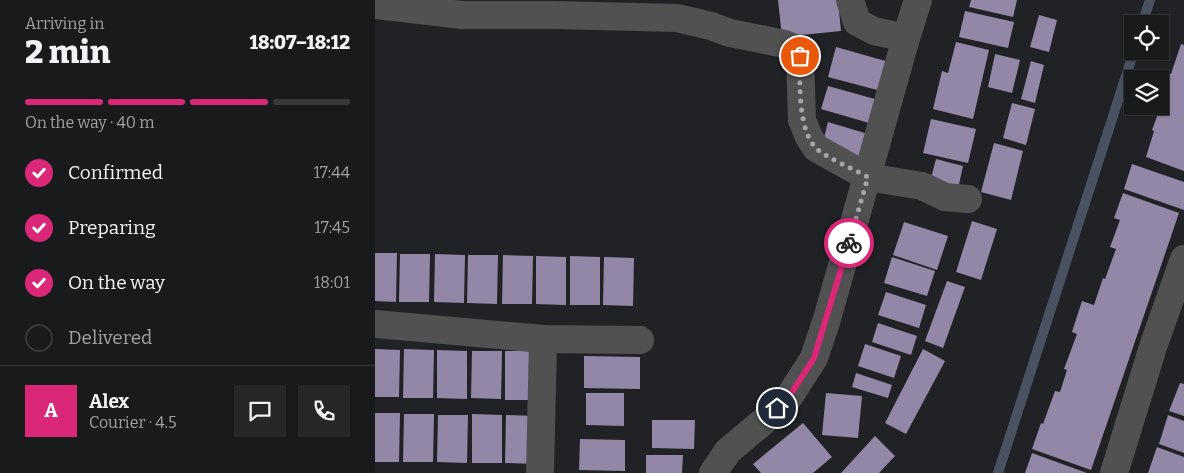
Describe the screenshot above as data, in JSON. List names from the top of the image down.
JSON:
{
  "page": {
    "heading": ["2 min", "Arriving in", "18:07–18:12"],
    "panel": ["Alex", "Courier · 4.5"],
    "bar": "On the way · 40 m",
    "list": [
      ["Confirmed", "17:44"],
      ["Preparing", "17:45"],
      ["On the way", "18:01"],
      "Delivered"
    ],
    "round": "A"
  }
}
